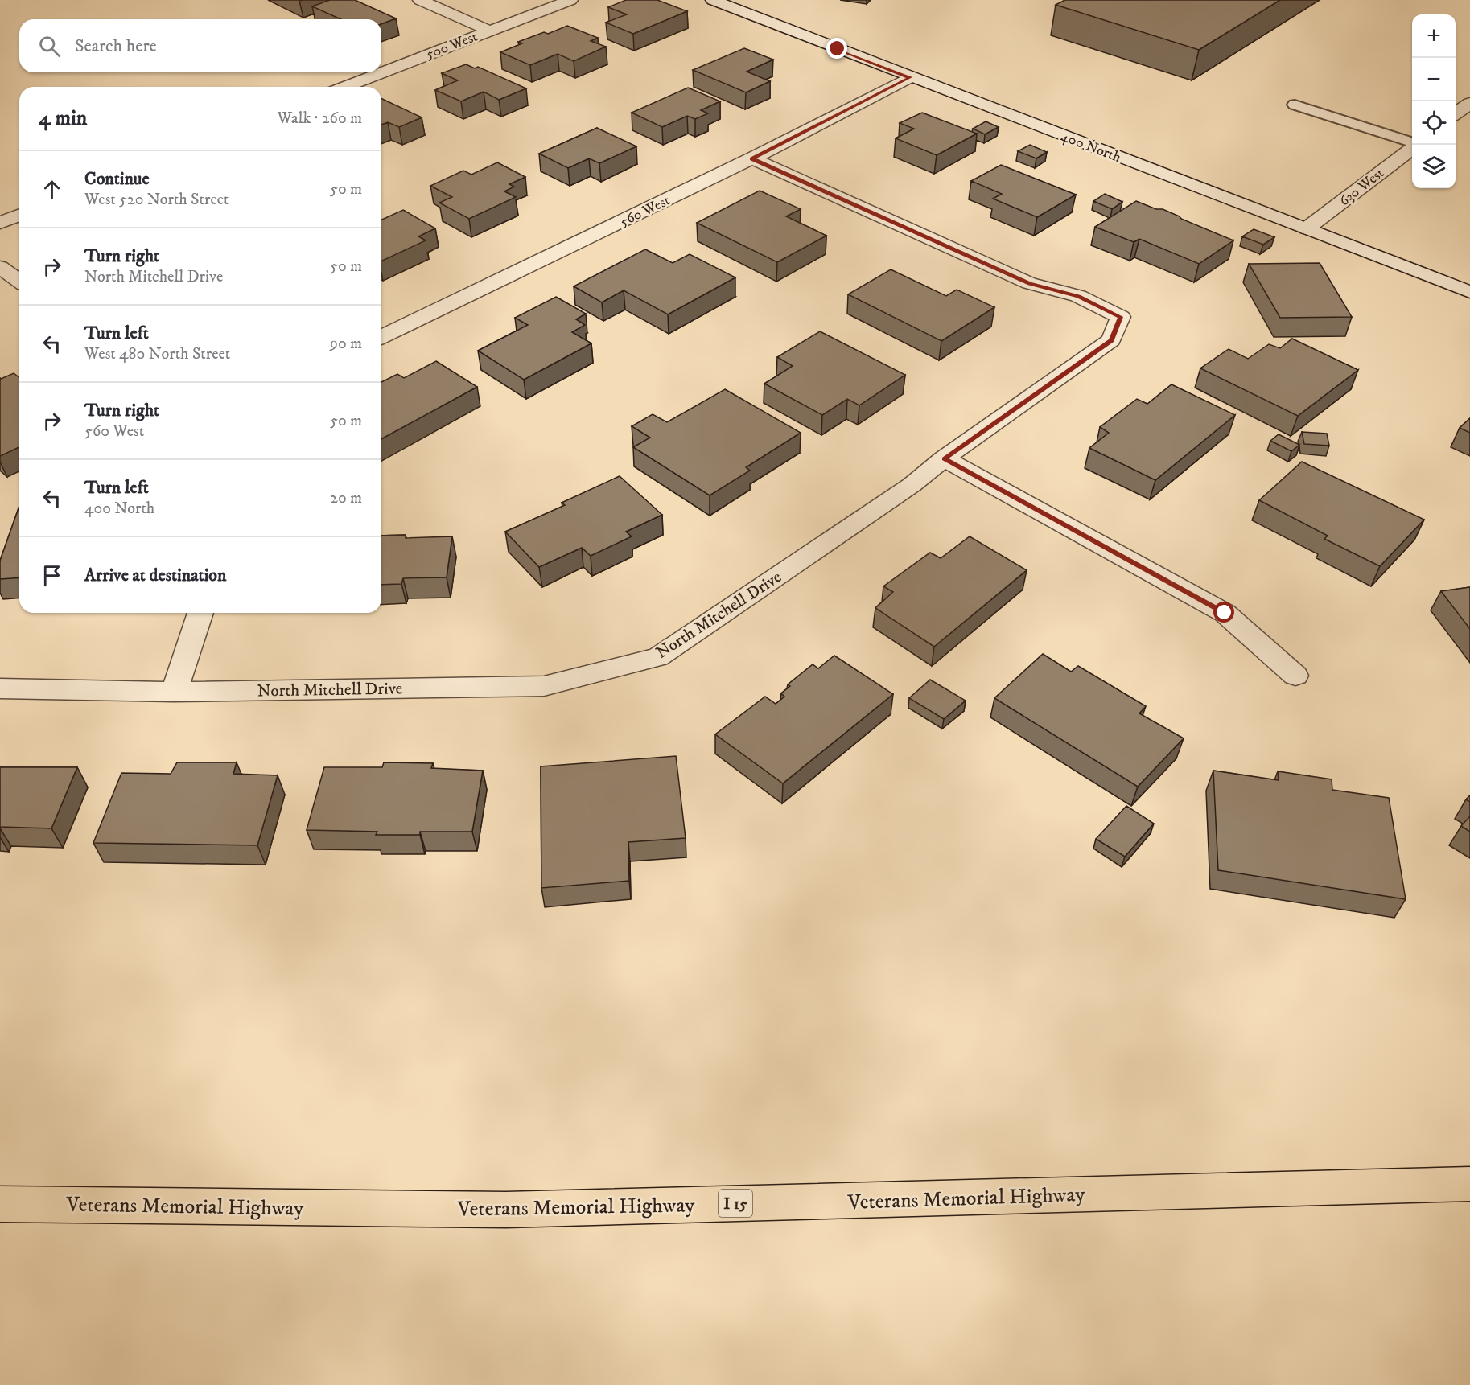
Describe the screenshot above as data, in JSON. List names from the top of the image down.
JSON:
{
  "streets": {
    "highway": ["Veterans Memorial Highway", "I 15"],
    "street": [
      "500 West",
      "400 North",
      "630 West",
      "560 West",
      "North Mitchell Drive"
    ]
  },
  "crossings": [
    ["400 North", "630 West"],
    ["400 North", "560 West"],
    ["560 West", "North Mitchell Drive"]
  ],
  "page": {
    "map_buttons": ["+", "−"],
    "search": "Search here",
    "heading": ["4 min", "Walk · 260 m"],
    "list": [
      ["Continue", "West 520 North Street", "50 m"],
      ["Turn right", "North Mitchell Drive", "50 m"],
      ["Turn left", "West 480 North Street", "90 m"],
      ["Turn right", "560 West", "50 m"],
      ["Turn left", "400 North", "20 m"],
      "Arrive at destination"
    ]
  }
}
